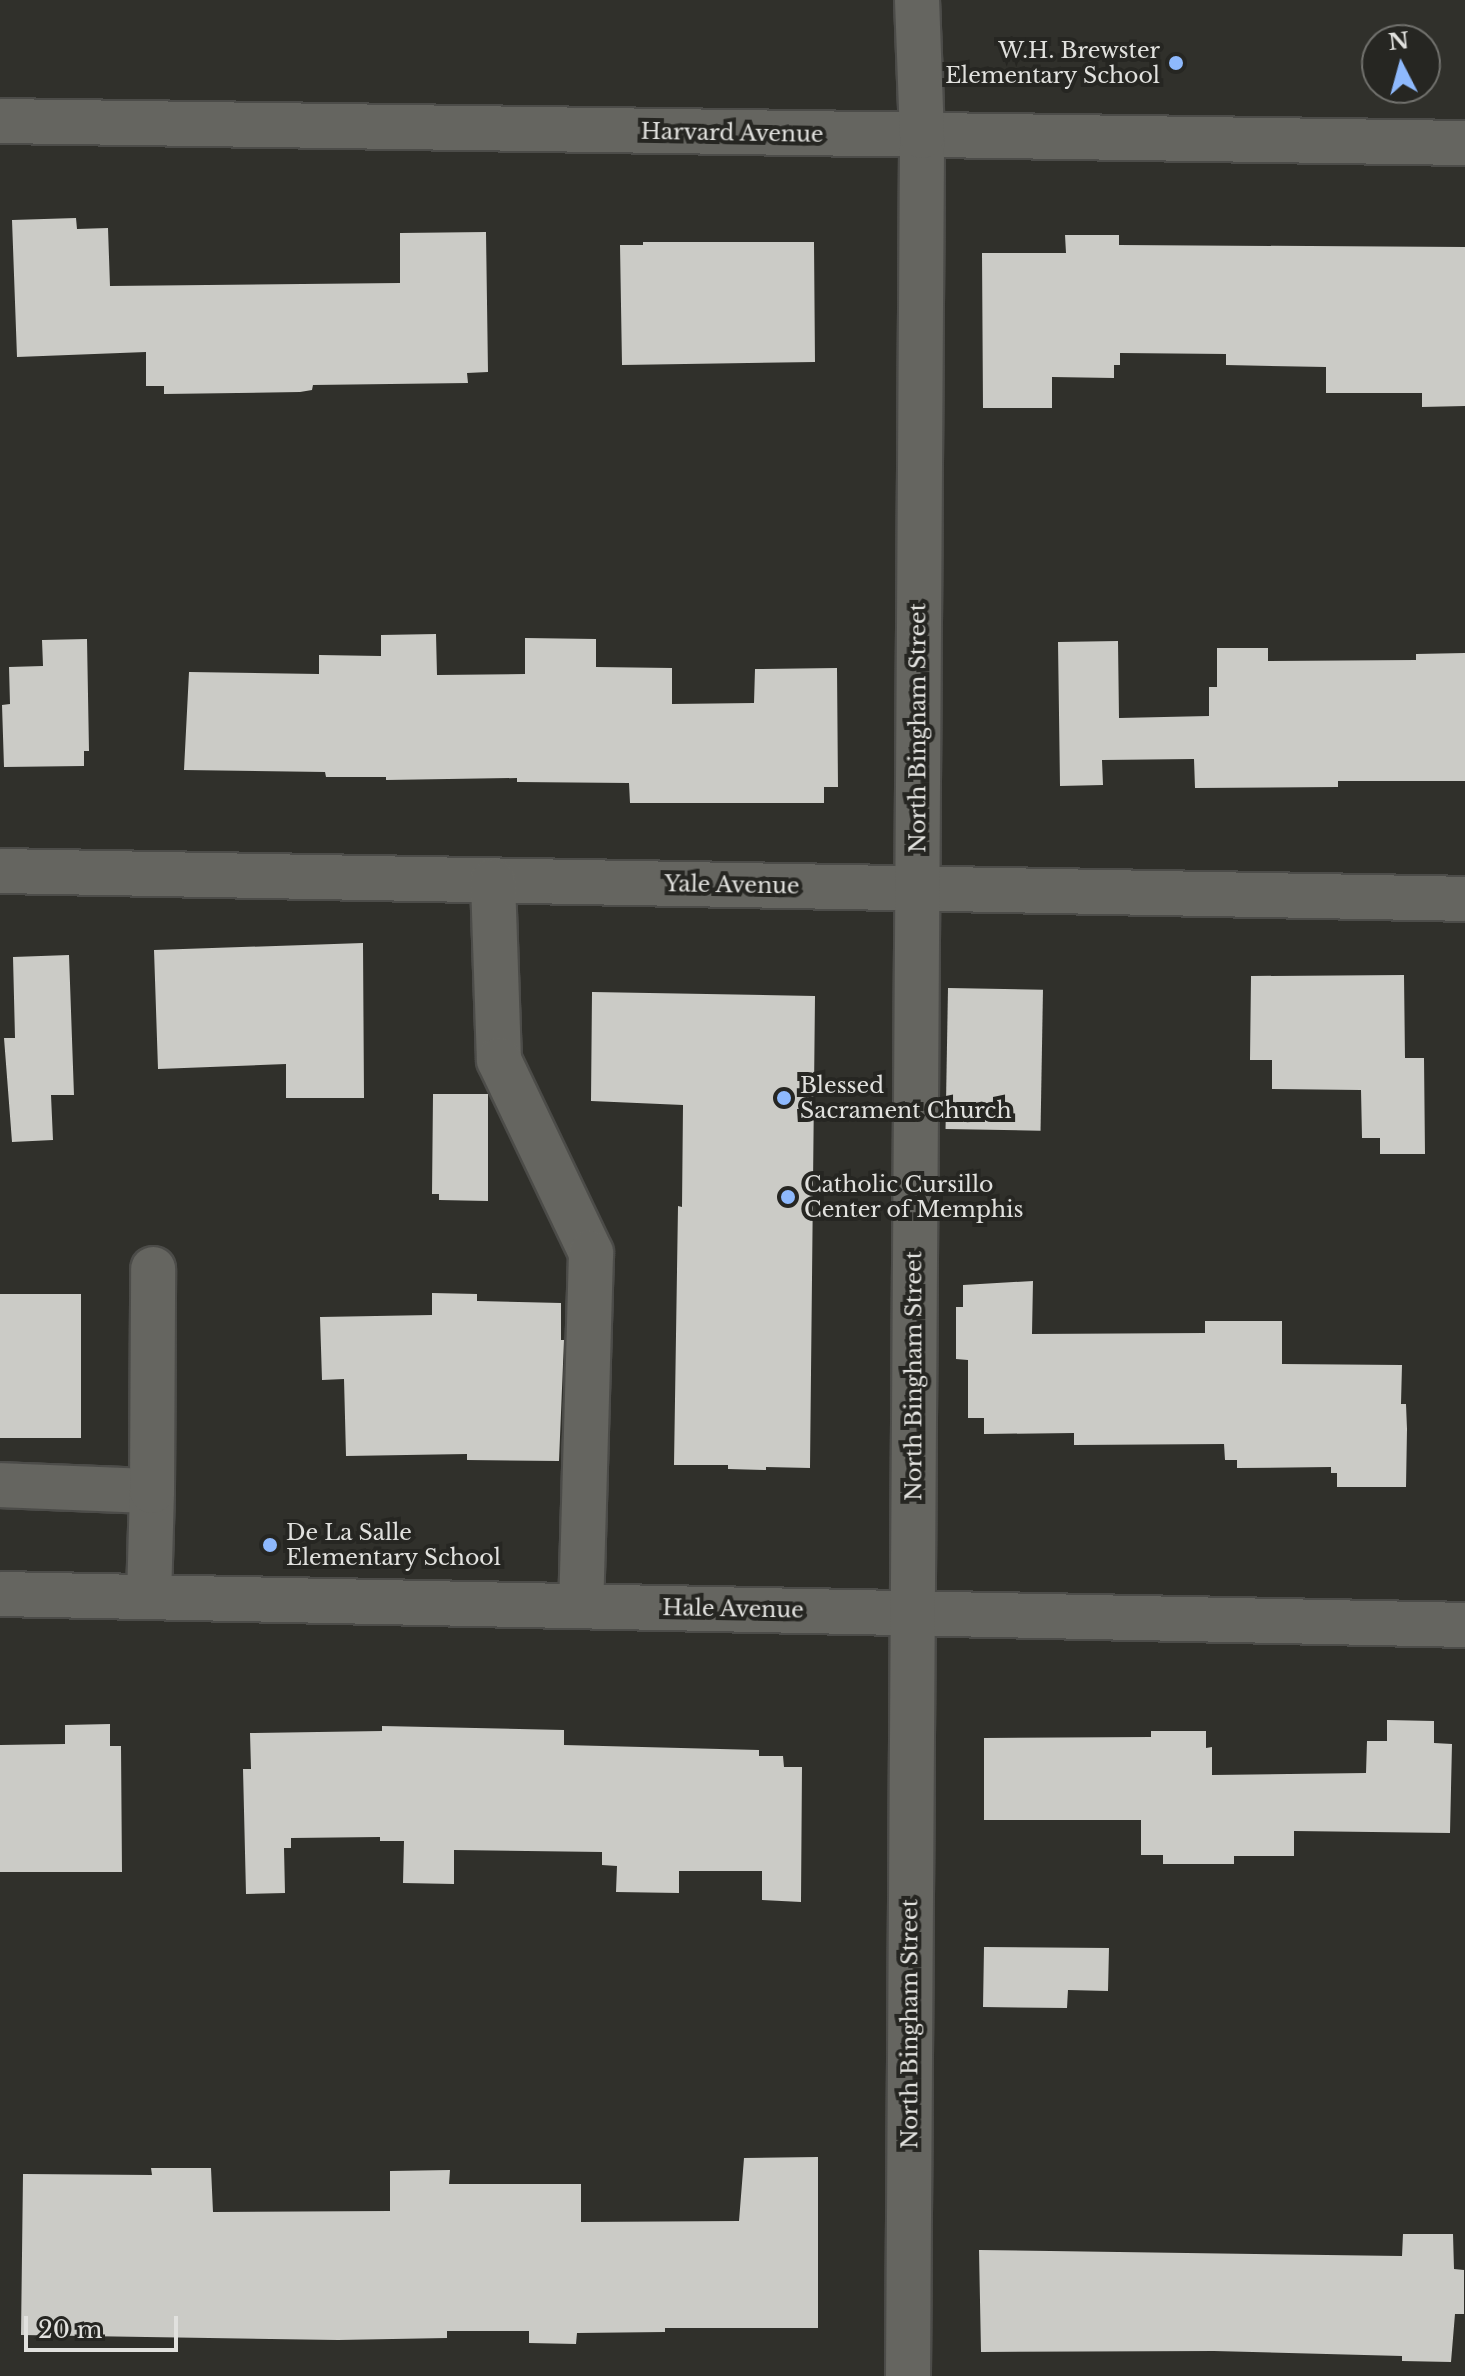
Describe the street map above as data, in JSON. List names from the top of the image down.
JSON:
{
  "streets": {
    "street": [
      "Harvard Avenue",
      "North Bingham Street",
      "Yale Avenue",
      "Hale Avenue"
    ]
  },
  "crossings": [
    ["Harvard Avenue", "North Bingham Street"],
    ["North Bingham Street", "Yale Avenue"],
    ["North Bingham Street", "Hale Avenue"]
  ],
  "places": [
    "W.H. Brewster Elementary School",
    "Blessed Sacrament Church",
    "Catholic Cursillo Center of Memphis",
    "De La Salle Elementary School"
  ],
  "scale_bar": "20 m",
  "north": "top"
}
